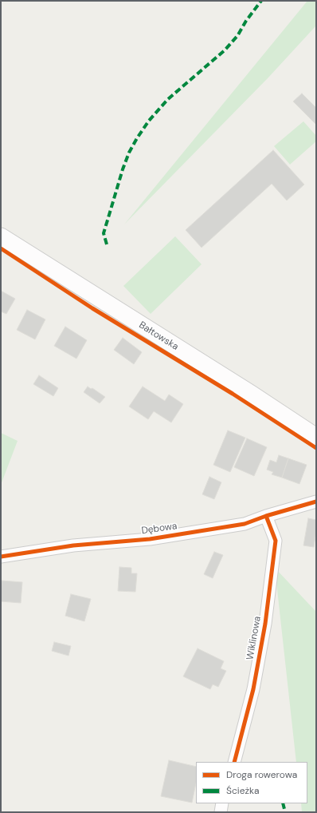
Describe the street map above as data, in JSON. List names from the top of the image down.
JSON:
{
  "streets": {
    "main road": ["Bałtowska"],
    "street": ["Dębowa", "Wiklinowa"]
  },
  "crossings": [
    ["Dębowa", "Wiklinowa"]
  ],
  "legend": ["Droga rowerowa", "Ścieżka"]
}
